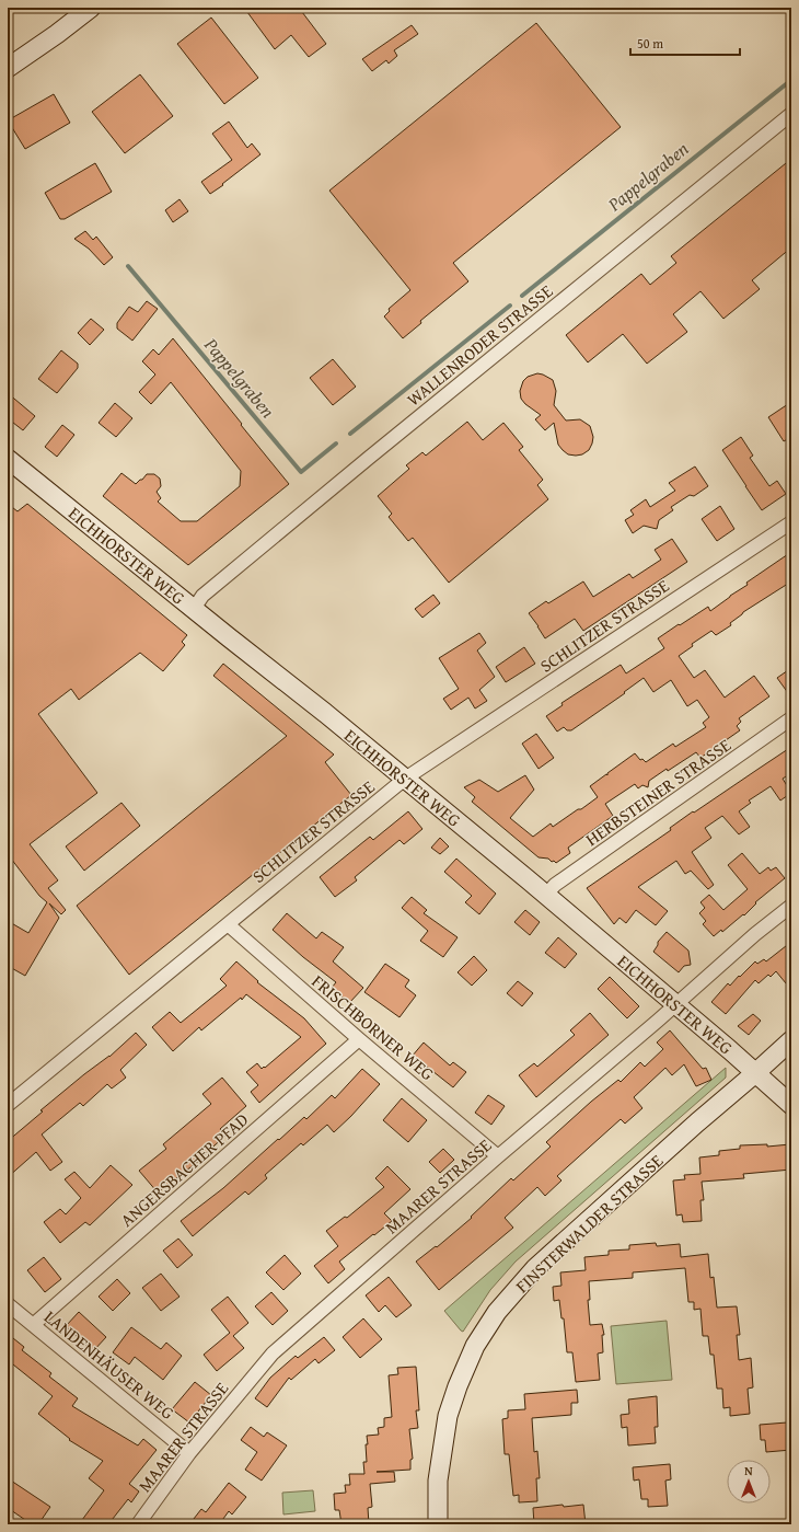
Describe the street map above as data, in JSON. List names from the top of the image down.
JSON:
{
  "streets": {
    "main road": ["EICHHORSTER WEG", "FINSTERWALDER STRASSE"],
    "street": [
      "WALLENRODER STRASSE",
      "SCHLITZER STRASSE",
      "HERBSTEINER STRASSE",
      "FRISCHBORNER WEG",
      "ANGERSBACHER PFAD",
      "MAARER STRASSE",
      "LANDENHÄUSER WEG"
    ]
  },
  "crossings": [
    ["WALLENRODER STRASSE", "EICHHORSTER WEG"],
    ["EICHHORSTER WEG", "SCHLITZER STRASSE"],
    ["EICHHORSTER WEG", "HERBSTEINER STRASSE"],
    ["EICHHORSTER WEG", "MAARER STRASSE"],
    ["EICHHORSTER WEG", "FINSTERWALDER STRASSE"],
    ["SCHLITZER STRASSE", "FRISCHBORNER WEG"],
    ["FRISCHBORNER WEG", "ANGERSBACHER PFAD"],
    ["FRISCHBORNER WEG", "MAARER STRASSE"],
    ["ANGERSBACHER PFAD", "LANDENHÄUSER WEG"],
    ["MAARER STRASSE", "LANDENHÄUSER WEG"]
  ],
  "water": ["Pappelgraben"],
  "scale_bar": "50 m",
  "north": "top"
}
